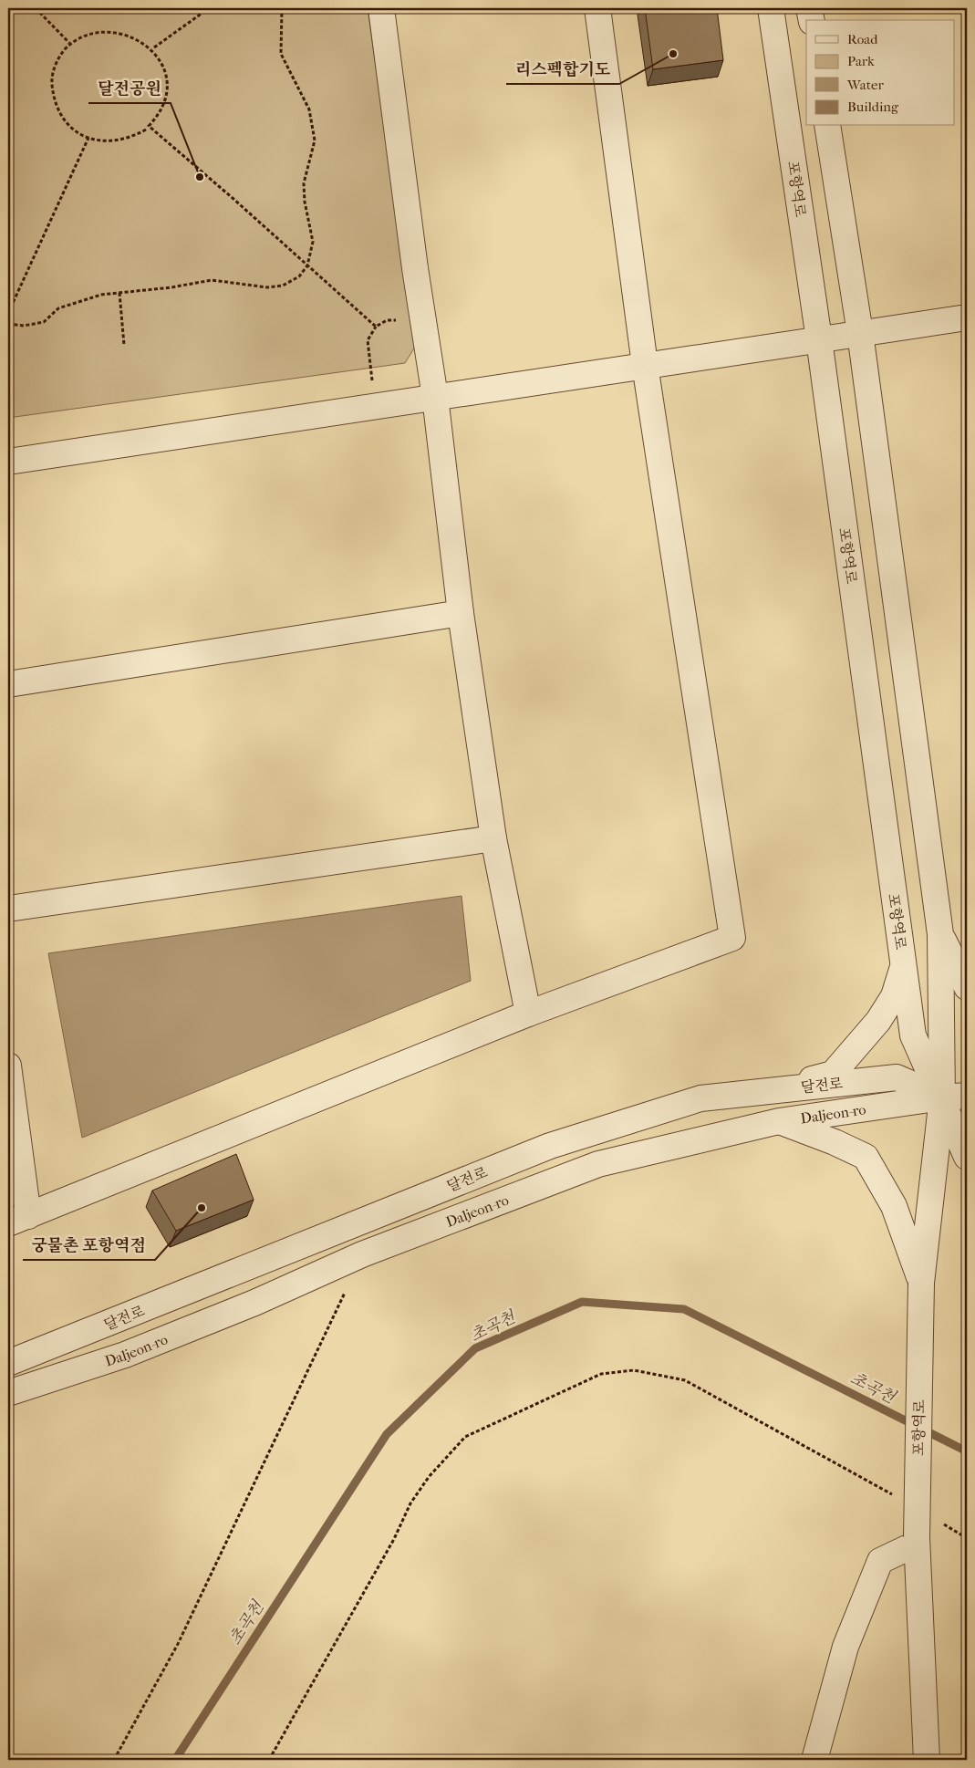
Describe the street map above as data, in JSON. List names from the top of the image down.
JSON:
{
  "streets": {
    "street": ["포항역로", "달전로", "Daljeon-ro"]
  },
  "crossings": [
    ["포항역로", "달전로"],
    ["포항역로", "Daljeon-ro"],
    ["달전로", "Daljeon-ro"]
  ],
  "water": ["초곡천"],
  "places": ["리스펙합기도", "달전공원", "궁물촌 포항역점"],
  "legend": [
    "Road",
    "Park",
    "Water",
    "Building"
  ]
}
